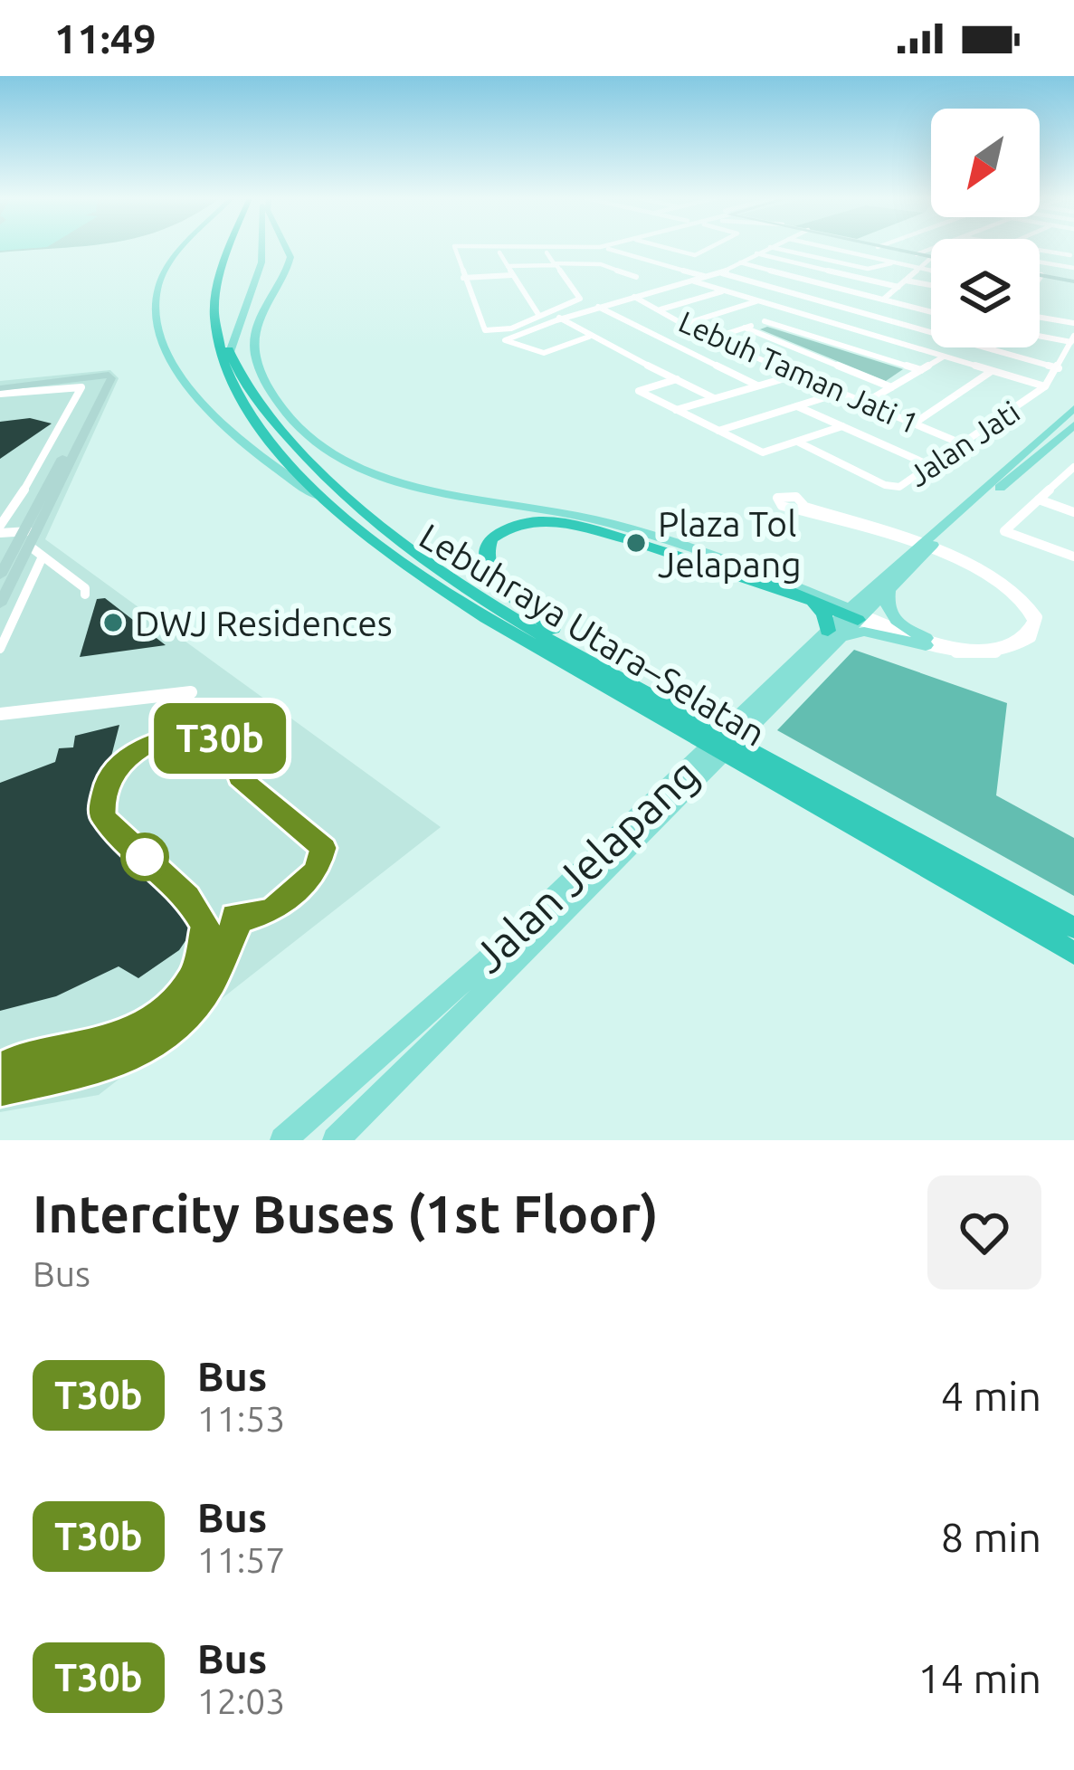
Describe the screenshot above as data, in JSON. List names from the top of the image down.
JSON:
{
  "streets": {
    "highway": ["Lebuhraya Utara–Selatan"],
    "main road": ["Jalan Jelapang"],
    "street": ["Lebuh Taman Jati 1", "Jalan Jati"]
  },
  "crossings": [
    ["Lebuh Taman Jati 1", "Jalan Jati"]
  ],
  "places": ["Plaza Tol Jelapang", "DWJ Residences"],
  "lines": ["bus line T30b"],
  "north": "bottom left",
  "page": {
    "status": "11:49",
    "on_map": "T30b",
    "heading": ["Intercity Buses (1st Floor)", "Bus"],
    "list": [
      {
        "mark": "T30b",
        "name": "Bus",
        "note": "11:53",
        "value": "4 min"
      },
      {
        "mark": "T30b",
        "name": "Bus",
        "note": "11:57",
        "value": "8 min"
      },
      {
        "mark": "T30b",
        "name": "Bus",
        "note": "12:03",
        "value": "14 min"
      }
    ]
  }
}
